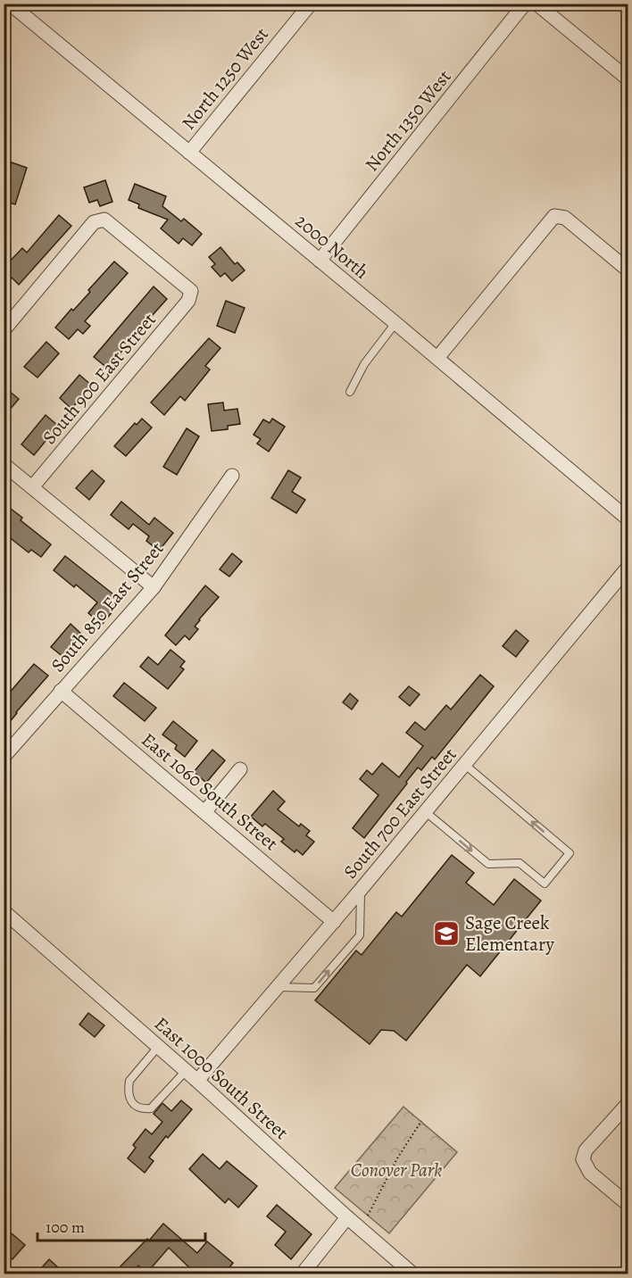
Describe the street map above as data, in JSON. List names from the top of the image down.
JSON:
{
  "streets": {
    "street": [
      "North 1250 West",
      "North 1350 West",
      "2000 North",
      "South 900 East Street",
      "South 850 East Street",
      "East 1060 South Street",
      "South 700 East Street",
      "East 1000 South Street"
    ]
  },
  "crossings": [
    ["North 1250 West", "2000 North"],
    ["North 1350 West", "2000 North"],
    ["South 850 East Street", "East 1060 South Street"],
    ["East 1060 South Street", "South 700 East Street"],
    ["South 700 East Street", "East 1000 South Street"]
  ],
  "parks": ["Conover Park"],
  "places": {
    "school or university": ["Sage Creek Elementary"]
  },
  "scale_bar": "100 m"
}
